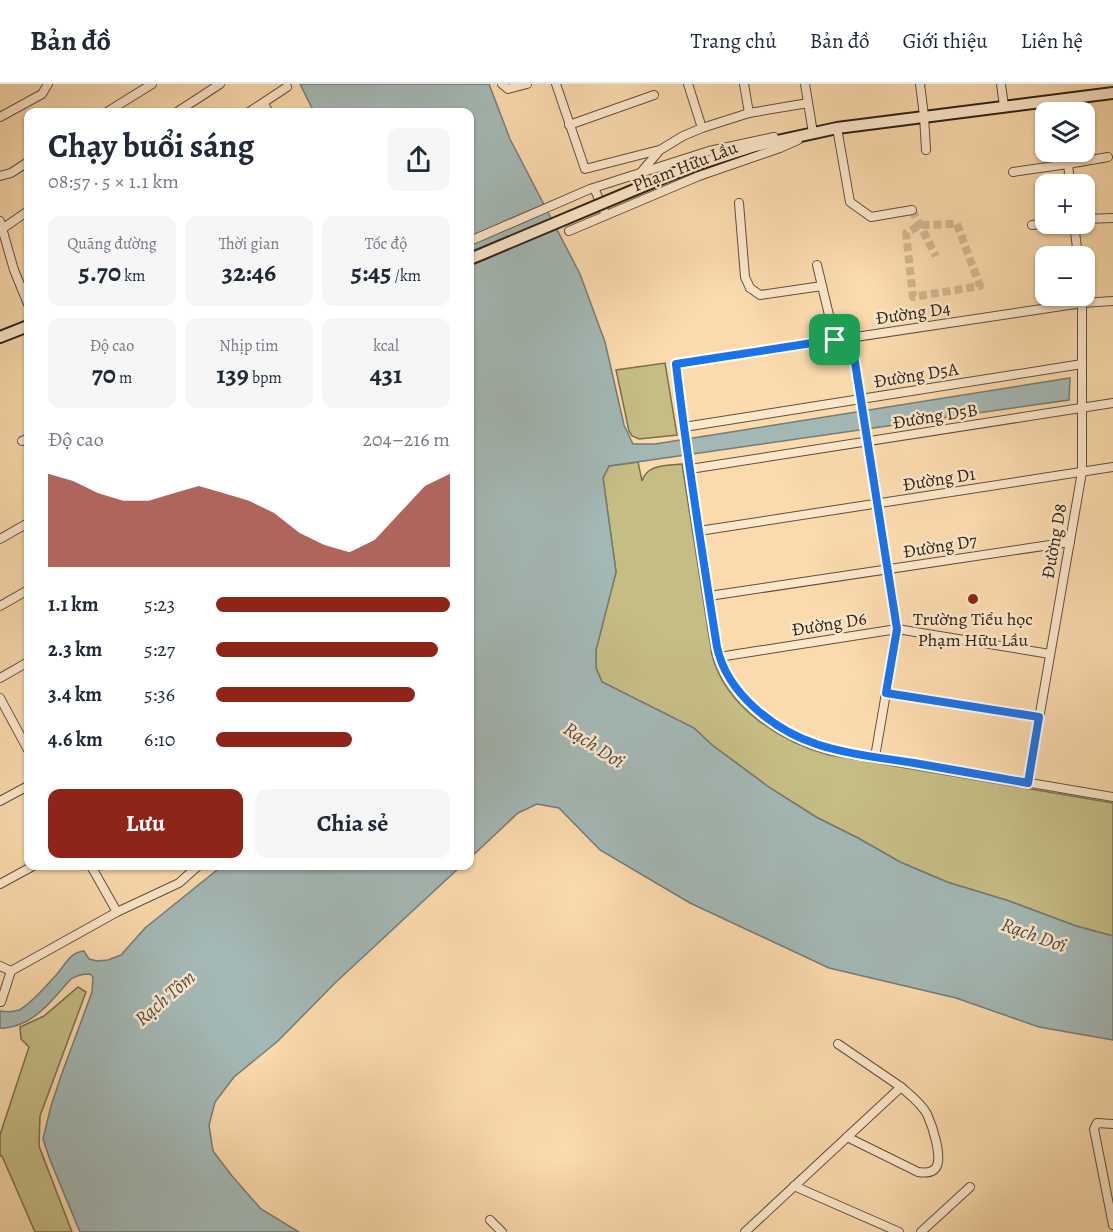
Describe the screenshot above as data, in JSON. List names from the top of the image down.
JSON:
{
  "streets": {
    "main road": ["Phạm Hữu Lầu"],
    "street": [
      "Đường D4",
      "Đường D5A",
      "Đường D5B",
      "Đường D1",
      "Đường D8",
      "Đường D7",
      "Đường D6"
    ]
  },
  "crossings": [
    ["Đường D4", "Đường D5A"],
    ["Đường D5A", "Đường D8"],
    ["Đường D5B", "Đường D8"],
    ["Đường D1", "Đường D8"],
    ["Đường D8", "Đường D7"],
    ["Đường D8", "Đường D6"]
  ],
  "water": ["Rạch Dơi", "Rạch Tôm"],
  "places": ["Trường Tiểu học Phạm Hữu Lầu"],
  "page": {
    "header": "Bản đồ",
    "nav": [
      "Trang chủ",
      "Bản đồ",
      "Giới thiệu",
      "Liên hệ"
    ],
    "map_buttons": ["+", "−"],
    "heading": ["Chạy buổi sáng", "08:57 · 5 × 1.1 km"],
    "stats": [
      ["Quãng đường", "5.70 km"],
      ["Thời gian", "32:46"],
      ["Tốc độ", "5:45 /km"],
      ["Độ cao", "70 m"],
      ["Nhịp tim", "139 bpm"],
      ["kcal", "431"]
    ],
    "chart": ["Độ cao", "204–216 m"],
    "list": [
      {
        "name": "1.1 km",
        "note": "5:23"
      },
      {
        "name": "2.3 km",
        "note": "5:27"
      },
      {
        "name": "3.4 km",
        "note": "5:36"
      },
      {
        "name": "4.6 km",
        "note": "6:10"
      }
    ],
    "buttons": ["Lưu", "Chia sẻ"]
  }
}
